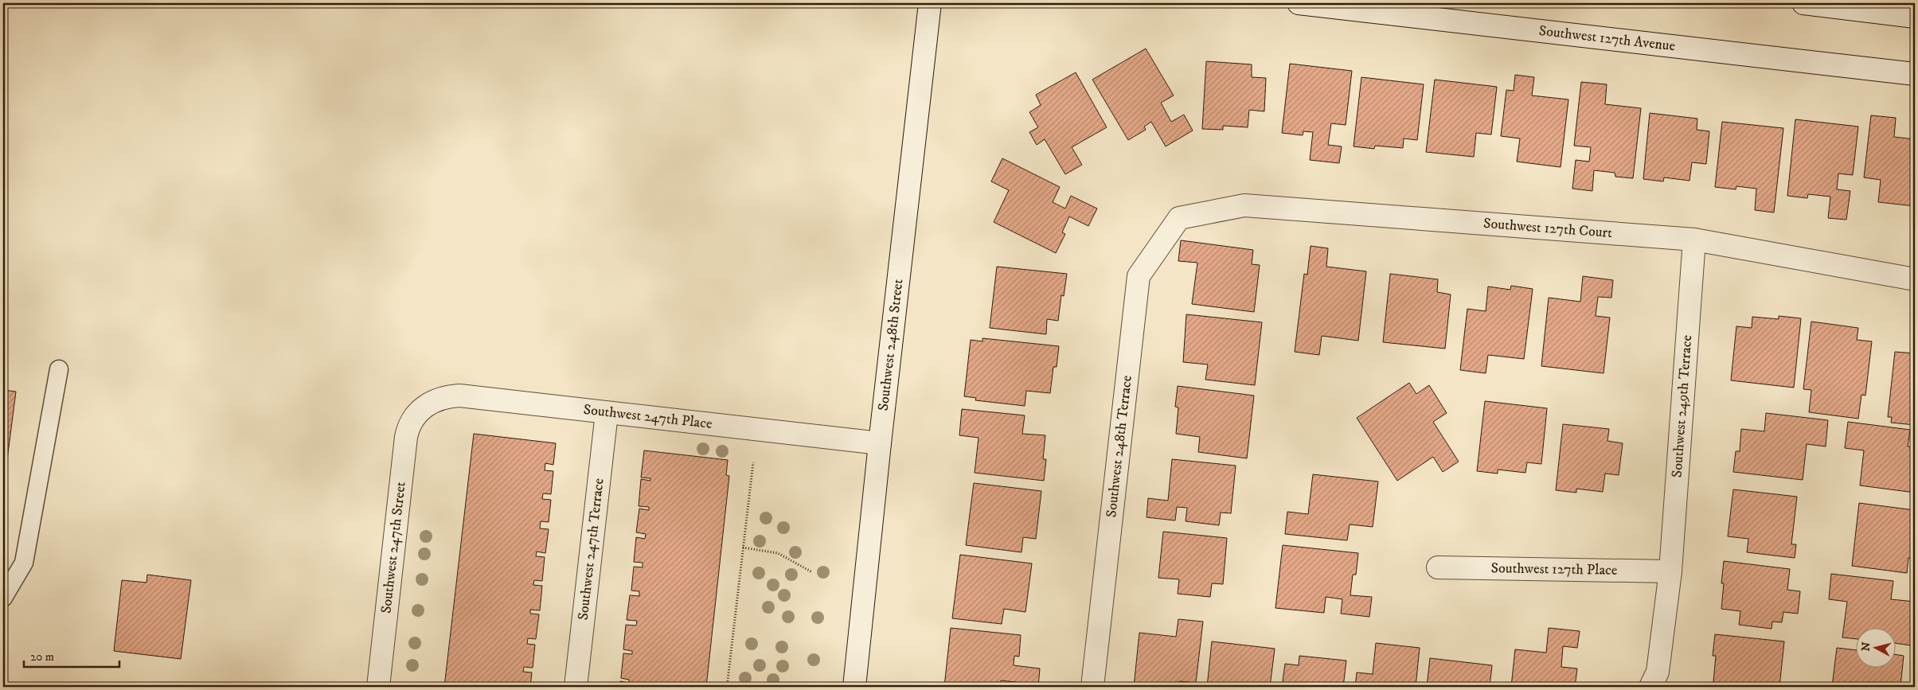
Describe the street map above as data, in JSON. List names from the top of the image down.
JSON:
{
  "streets": {
    "street": [
      "Southwest 127th Avenue",
      "Southwest 127th Court",
      "Southwest 248th Street",
      "Southwest 249th Terrace",
      "Southwest 247th Place",
      "Southwest 248th Terrace",
      "Southwest 247th Street",
      "Southwest 247th Terrace",
      "Southwest 127th Place"
    ]
  },
  "crossings": [
    ["Southwest 127th Court", "Southwest 249th Terrace"],
    ["Southwest 127th Court", "Southwest 248th Terrace"],
    ["Southwest 248th Street", "Southwest 247th Place"],
    ["Southwest 249th Terrace", "Southwest 127th Place"],
    ["Southwest 247th Place", "Southwest 247th Street"],
    ["Southwest 247th Place", "Southwest 247th Terrace"]
  ],
  "scale_bar": "20 m",
  "north": "left"
}
